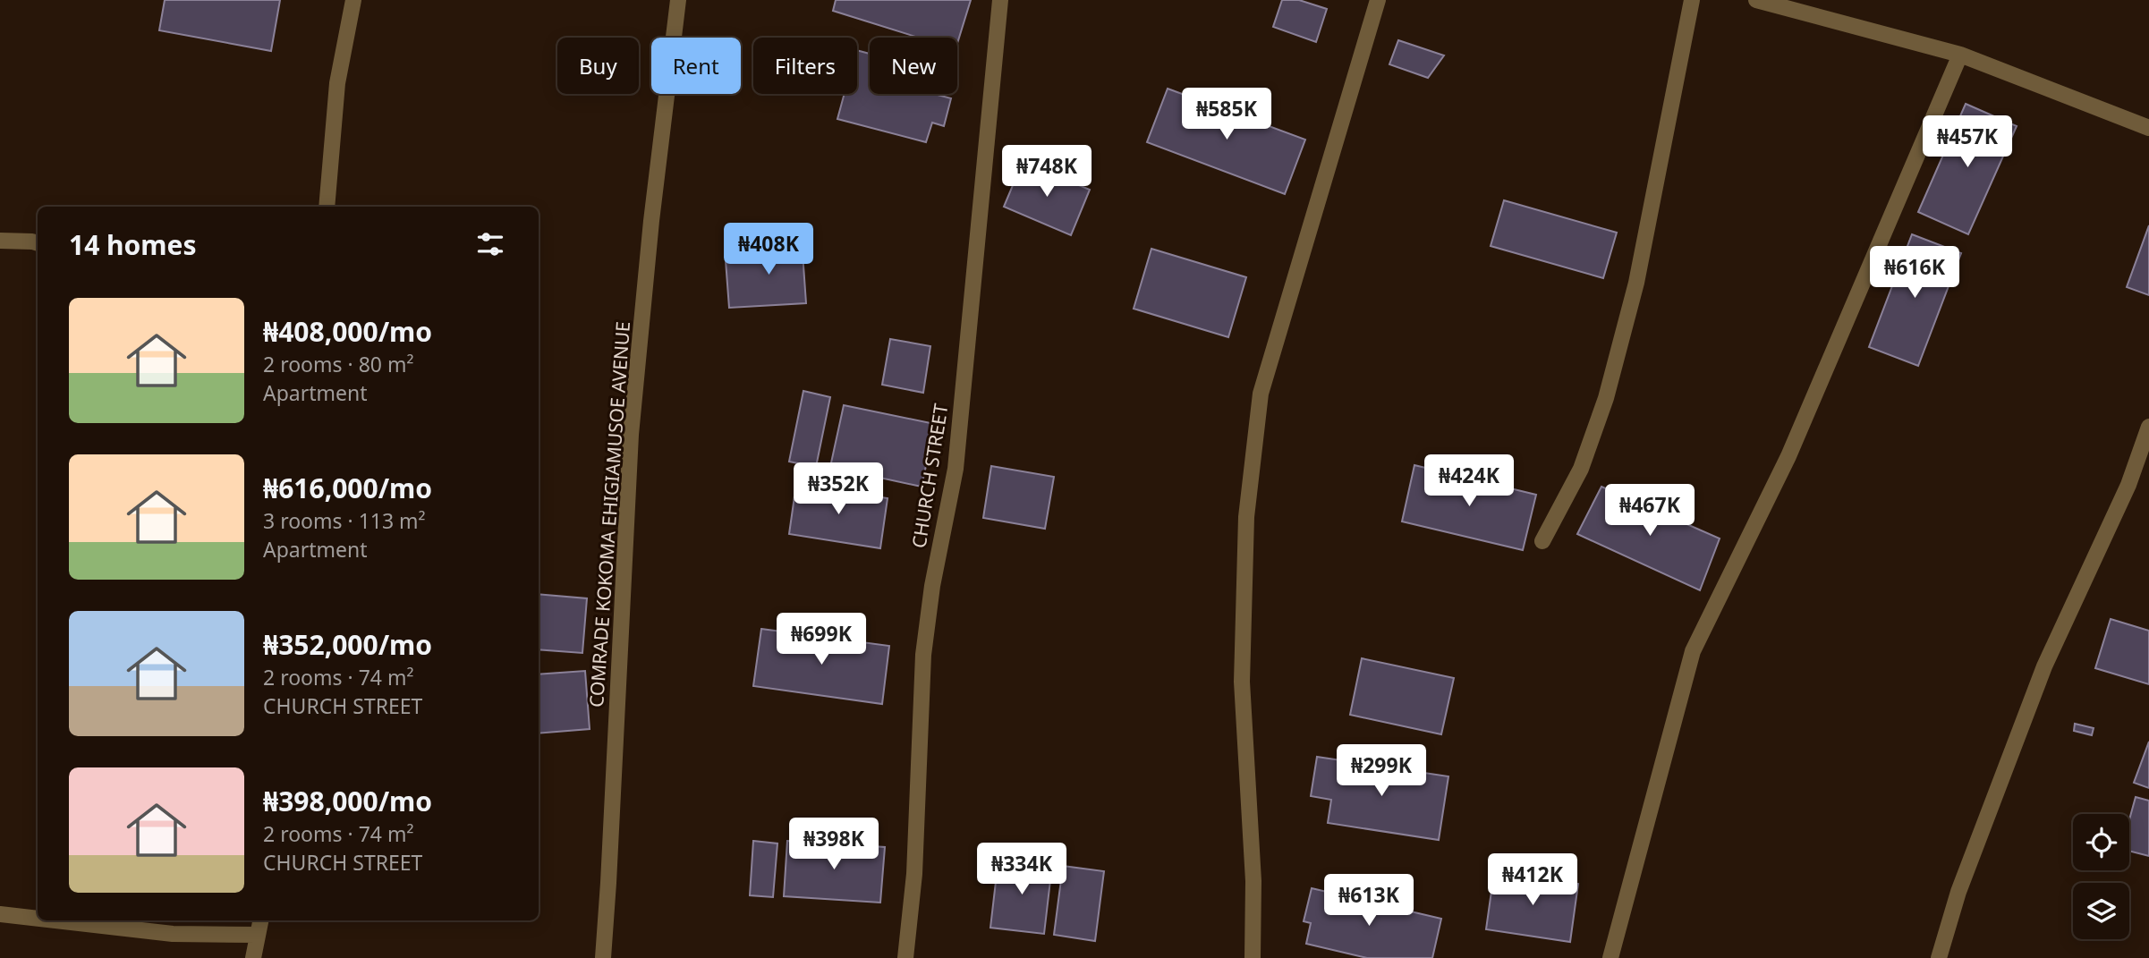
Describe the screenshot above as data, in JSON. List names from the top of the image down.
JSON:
{
  "streets": {
    "street": ["CHURCH STREET", "COMRADE KOKOMA EHIGIAMUSOE AVENUE"]
  },
  "page": {
    "chip": [
      "Buy",
      "Rent",
      "Filters",
      "New"
    ],
    "price": [
      "₦585K",
      "₦457K",
      "₦748K",
      "₦408K",
      "₦616K",
      "₦424K",
      "₦352K",
      "₦467K",
      "₦699K",
      "₦299K",
      "₦398K",
      "₦334K",
      "₦412K",
      "₦613K"
    ],
    "heading": "14 homes",
    "list": [
      {
        "name": "₦408,000/mo",
        "note": "2 rooms · 80 m² · Apartment"
      },
      {
        "name": "₦616,000/mo",
        "note": "3 rooms · 113 m² · Apartment"
      },
      {
        "name": "₦352,000/mo",
        "note": "2 rooms · 74 m² · CHURCH STREET"
      },
      {
        "name": "₦398,000/mo",
        "note": "2 rooms · 74 m² · CHURCH STREET"
      }
    ]
  }
}
